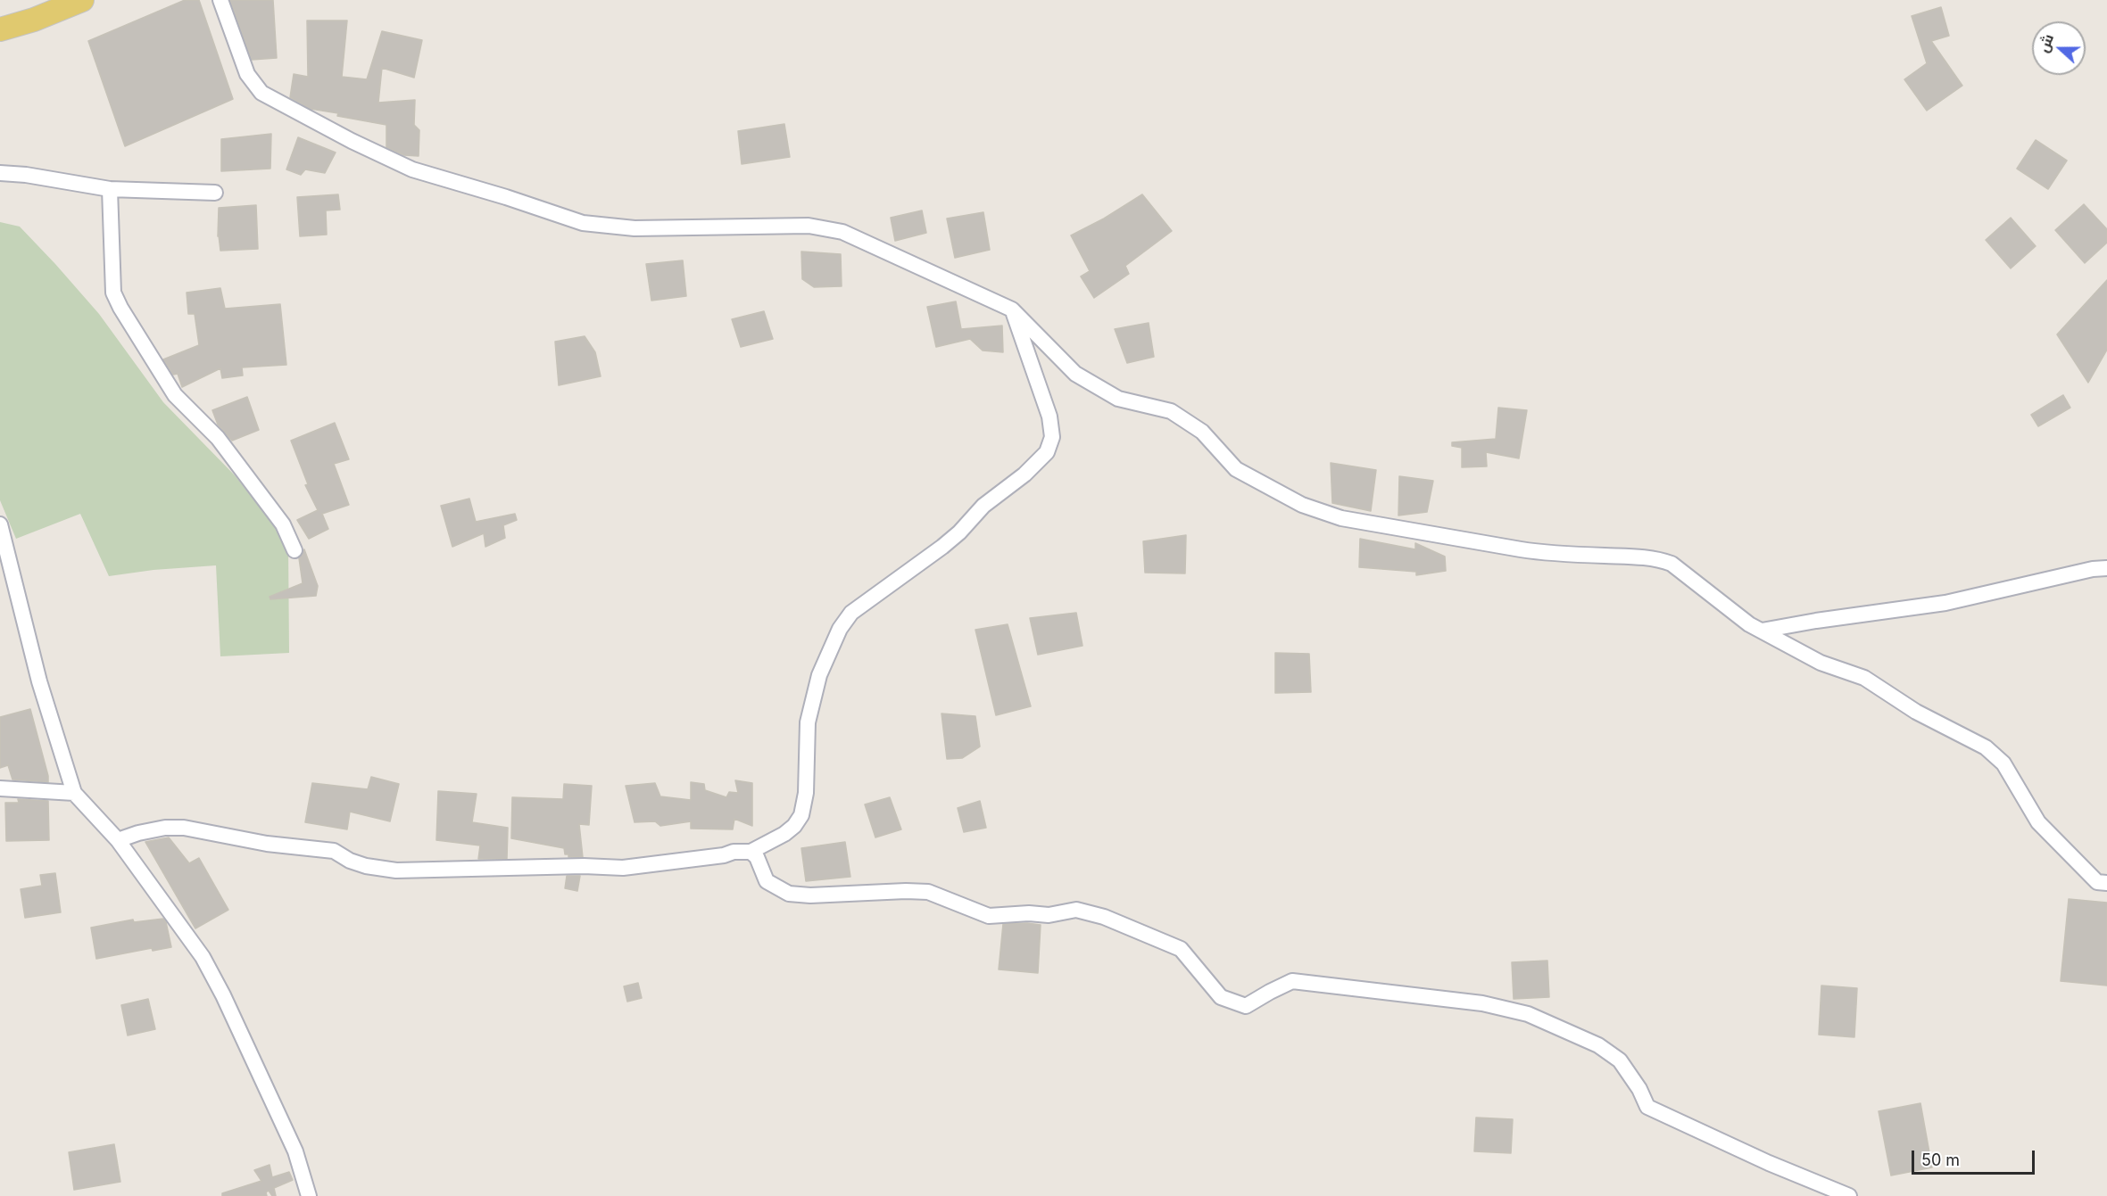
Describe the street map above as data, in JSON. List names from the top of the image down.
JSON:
{
  "scale_bar": "50 m",
  "north": "left"
}
